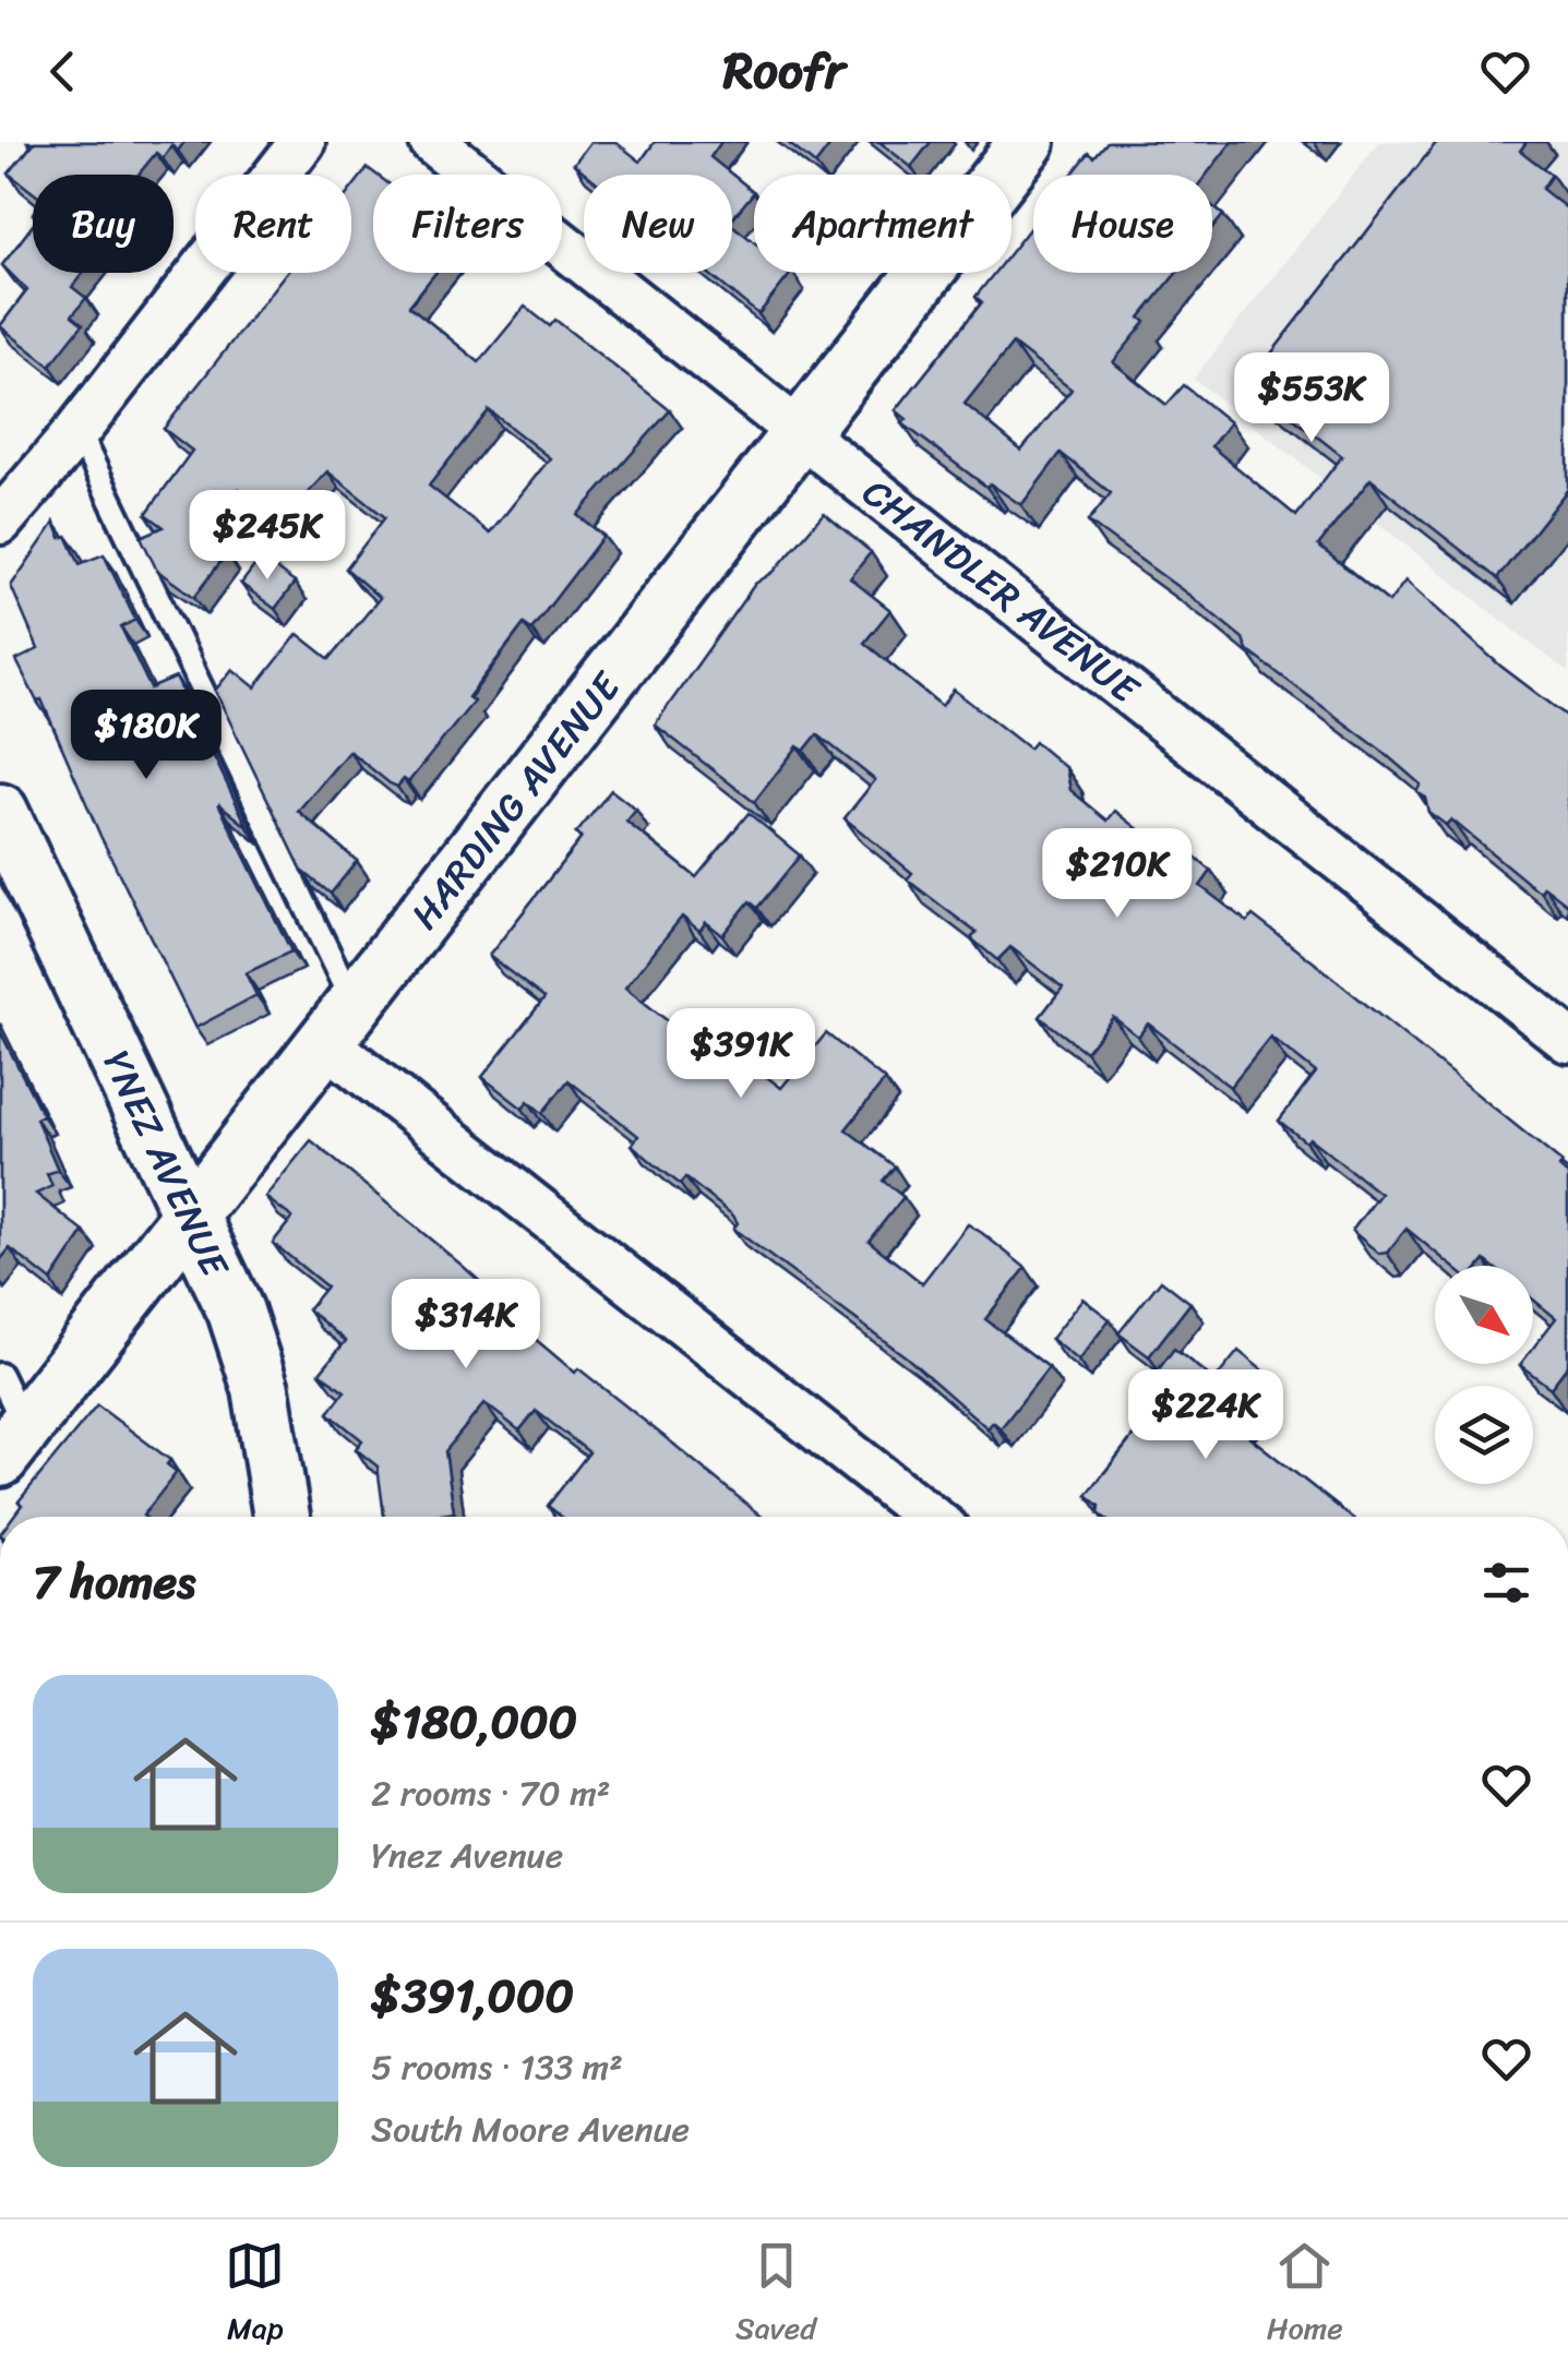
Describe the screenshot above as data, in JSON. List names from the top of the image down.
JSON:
{
  "streets": {
    "street": ["CHANDLER AVENUE", "HARDING AVENUE", "YNEZ AVENUE"]
  },
  "crossings": [
    ["CHANDLER AVENUE", "HARDING AVENUE"],
    ["HARDING AVENUE", "YNEZ AVENUE"]
  ],
  "north": "bottom right",
  "page": {
    "header": "Roofr",
    "chip": [
      "Buy",
      "Rent",
      "Filters",
      "New",
      "Apartment",
      "House"
    ],
    "price": [
      "$553K",
      "$245K",
      "$180K",
      "$210K",
      "$391K",
      "$314K",
      "$224K"
    ],
    "heading": "7 homes",
    "list": [
      {
        "name": "$180,000",
        "note": "2 rooms · 70 m² · Ynez Avenue"
      },
      {
        "name": "$391,000",
        "note": "5 rooms · 133 m² · South Moore Avenue"
      }
    ],
    "tabs": ["Map", "Saved", "Home"]
  }
}
